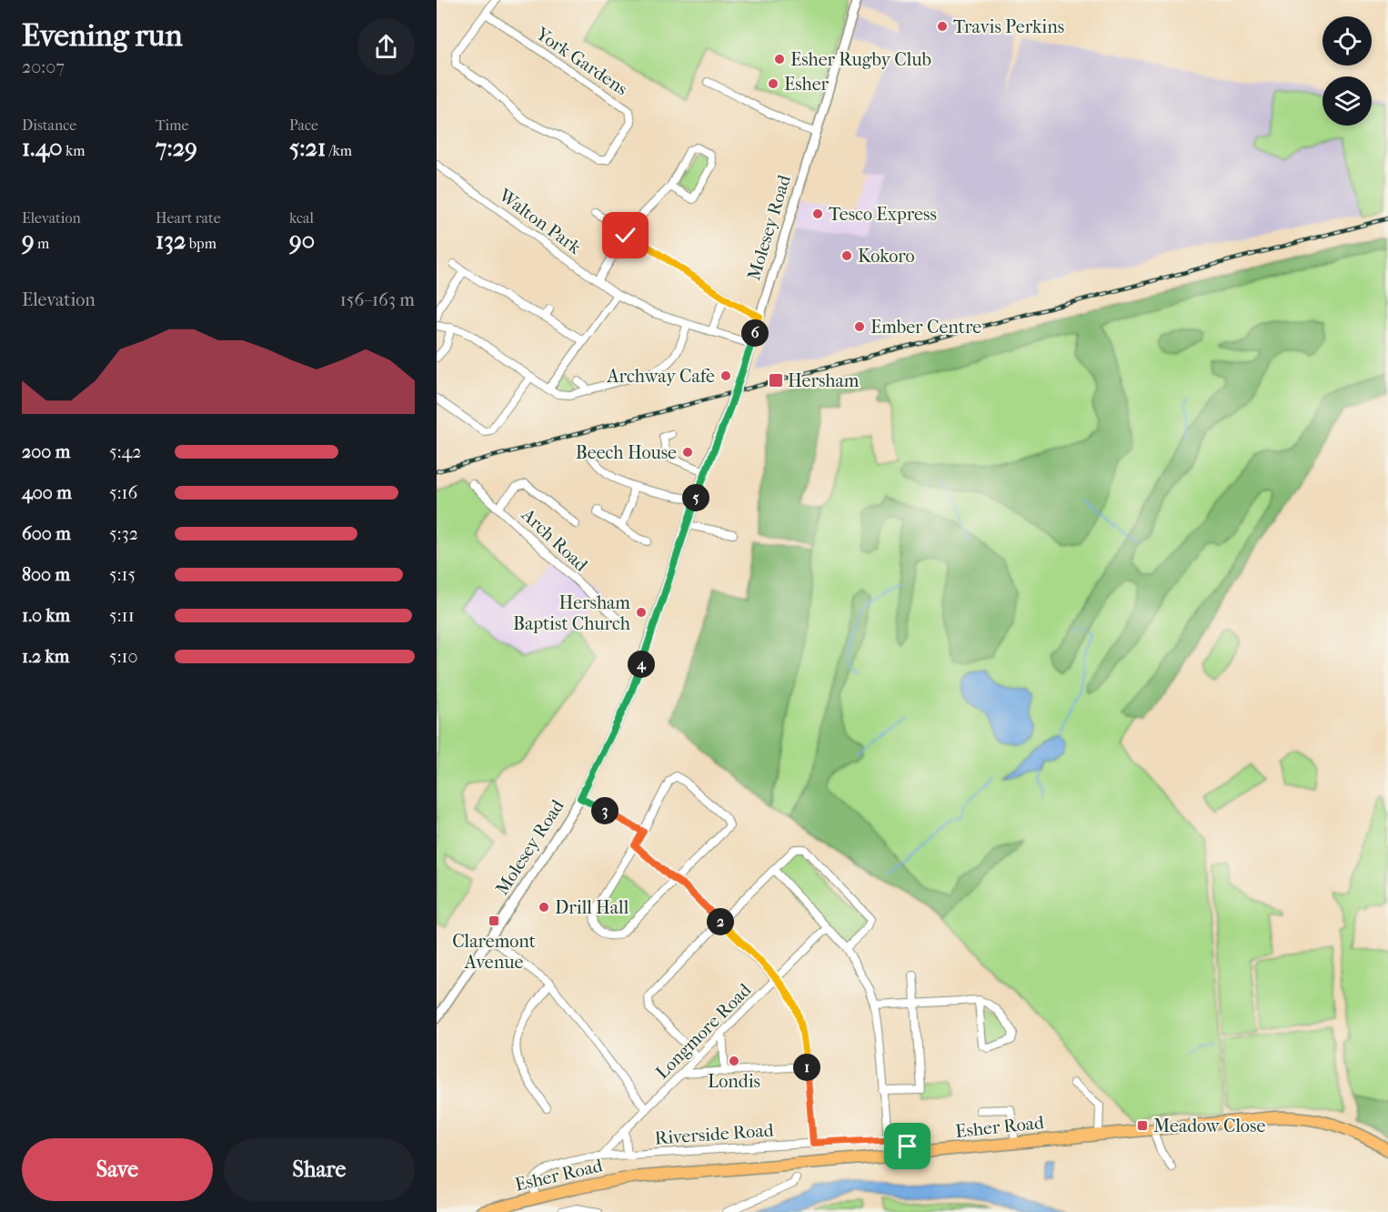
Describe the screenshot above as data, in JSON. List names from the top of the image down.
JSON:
{
  "streets": {
    "main road": ["Esher Road"],
    "street": [
      "York Gardens",
      "Walton Park",
      "Molesey Road",
      "Arch Road",
      "Longmore Road",
      "Riverside Road"
    ]
  },
  "crossings": [
    ["Walton Park", "Molesey Road"],
    ["Longmore Road", "Riverside Road"],
    ["Esher Road", "Riverside Road"]
  ],
  "places": {
    "other": [
      "Travis Perkins",
      "Esher Rugby Club",
      "Esher",
      "Tesco Express",
      "Kokoro",
      "Ember Centre",
      "Archway Cafe",
      "Beech House",
      "Hersham Baptist Church",
      "Drill Hall",
      "Londis"
    ],
    "transit": ["Hersham", "Claremont Avenue", "Meadow Close"]
  },
  "page": {
    "heading": ["Evening run", "20:07"],
    "stats": [
      ["Distance", "1.40 km"],
      ["Time", "7:29"],
      ["Pace", "5:21 /km"],
      ["Elevation", "9 m"],
      ["Heart rate", "132 bpm"],
      ["kcal", "90"]
    ],
    "chart": ["Elevation", "156–163 m"],
    "pins": [
      "6",
      "5",
      "4",
      "3",
      "2",
      "1"
    ],
    "list": [
      {
        "name": "200 m",
        "note": "5:42"
      },
      {
        "name": "400 m",
        "note": "5:16"
      },
      {
        "name": "600 m",
        "note": "5:32"
      },
      {
        "name": "800 m",
        "note": "5:15"
      },
      {
        "name": "1.0 km",
        "note": "5:11"
      },
      {
        "name": "1.2 km",
        "note": "5:10"
      }
    ],
    "buttons": ["Save", "Share"]
  }
}
